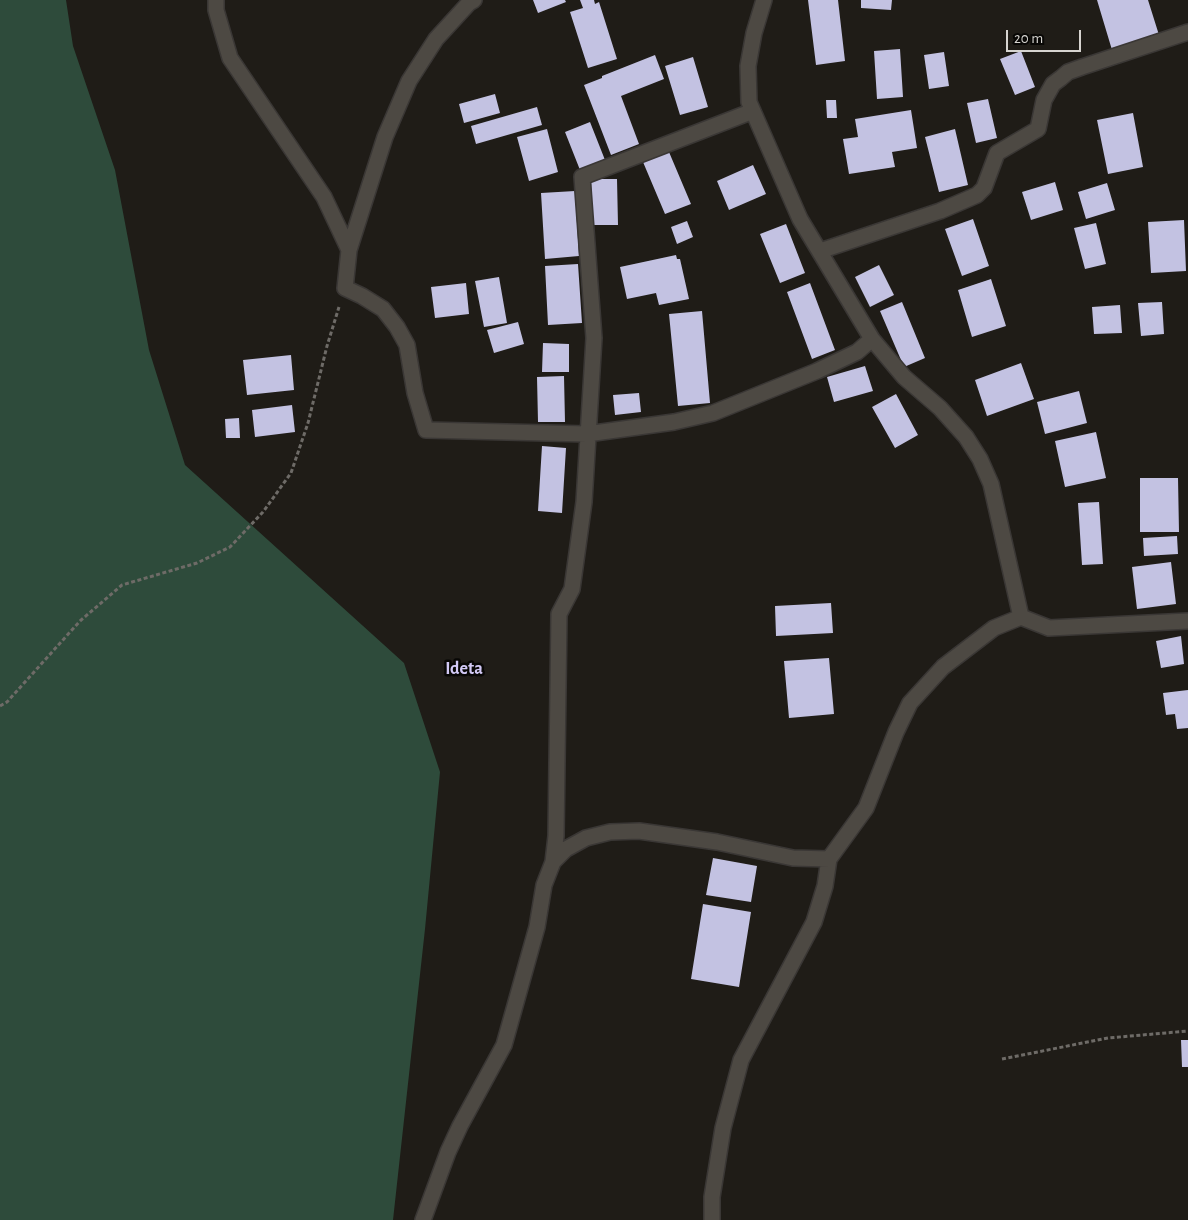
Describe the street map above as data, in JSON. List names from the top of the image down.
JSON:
{
  "districts": ["Ideta"],
  "scale_bar": "20 m"
}
